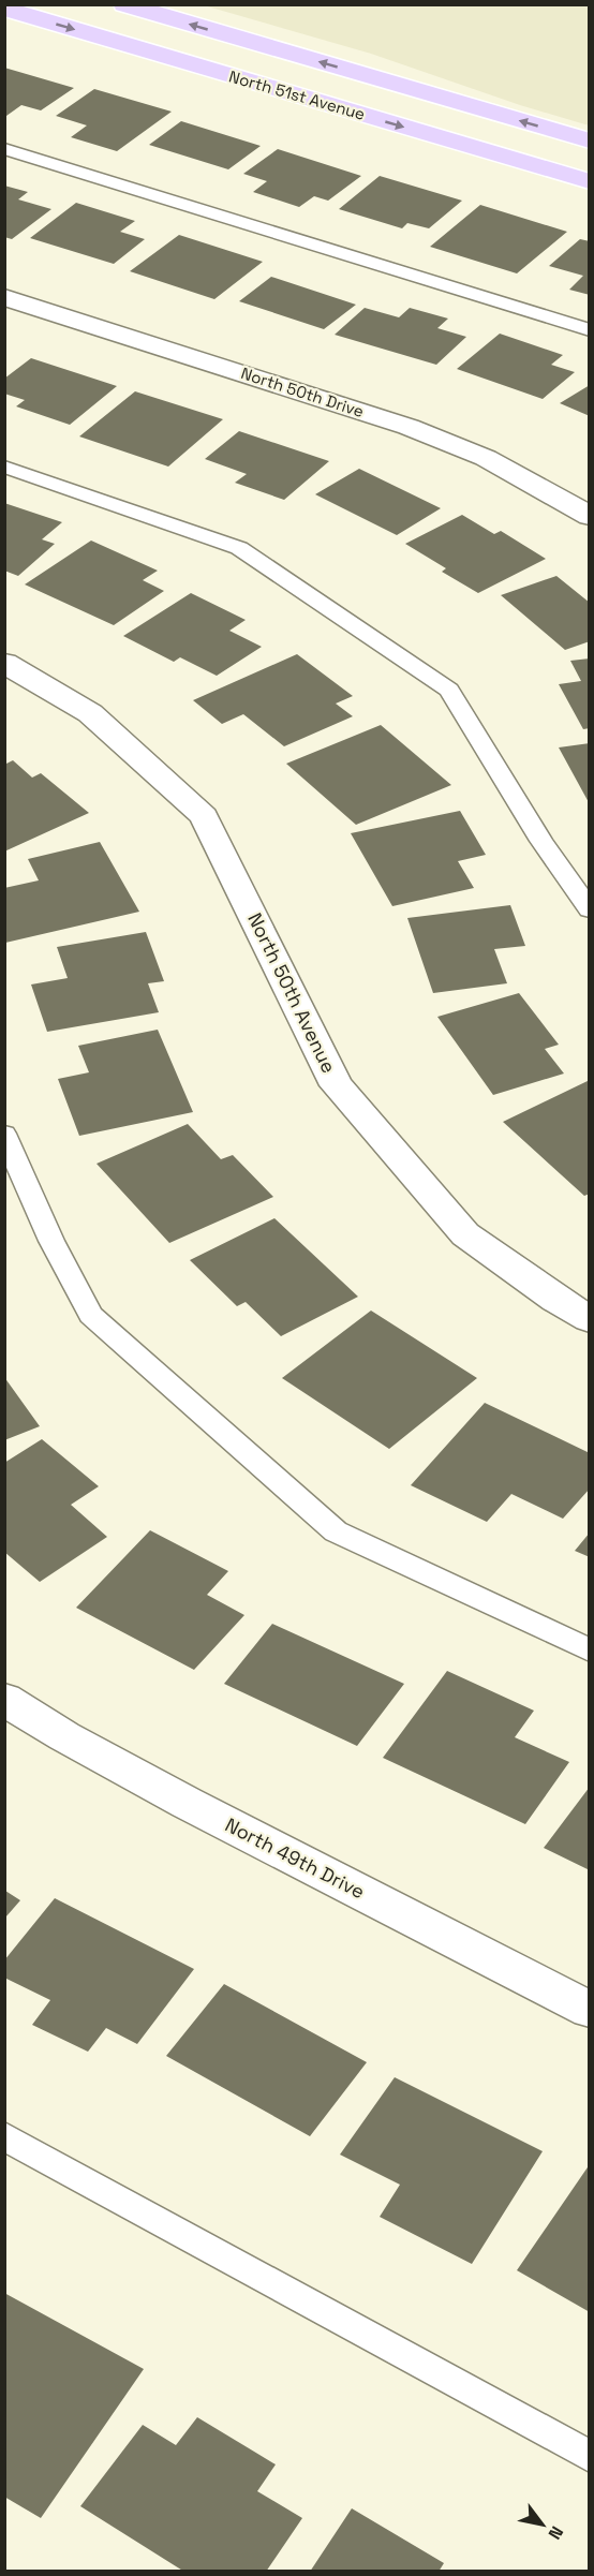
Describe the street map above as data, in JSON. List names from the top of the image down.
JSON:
{
  "streets": {
    "main road": ["North 51st Avenue"],
    "street": ["North 50th Drive", "North 50th Avenue", "North 49th Drive"]
  },
  "north": "bottom right"
}
